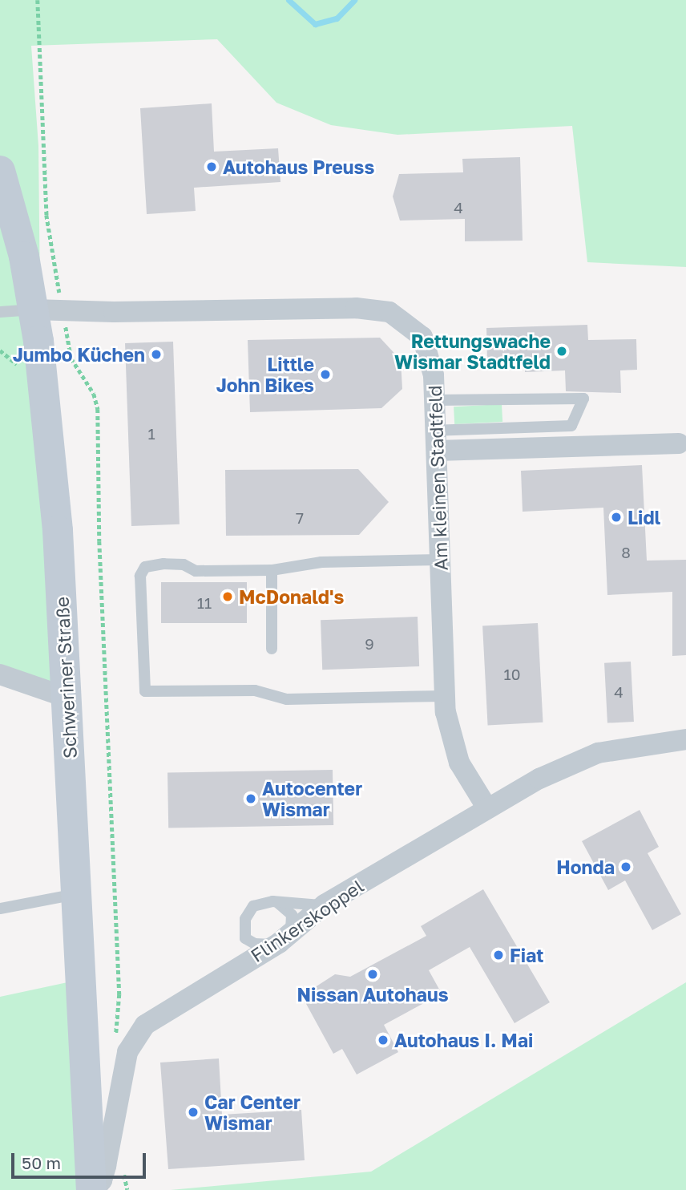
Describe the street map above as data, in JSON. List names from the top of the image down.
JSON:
{
  "streets": {
    "main road": ["Schweriner Straße"],
    "street": ["Am kleinen Stadtfeld", "Flinkerskoppel"]
  },
  "crossings": [
    ["Am kleinen Stadtfeld", "Schweriner Straße"],
    ["Am kleinen Stadtfeld", "Flinkerskoppel"],
    ["Schweriner Straße", "Flinkerskoppel"]
  ],
  "places": [
    "Autohaus Preuss",
    "Rettungswache Wismar Stadtfeld",
    "Jumbo Küchen",
    "Little John Bikes",
    "Lidl",
    "McDonald's",
    "Autocenter Wismar",
    "Honda",
    "Fiat",
    "Nissan Autohaus",
    "Autohaus I. Mai",
    "Car Center Wismar"
  ],
  "house_numbers": [
    "4",
    "1",
    "7",
    "8",
    "11",
    "9",
    "10",
    "4"
  ],
  "scale_bar": "50 m"
}
